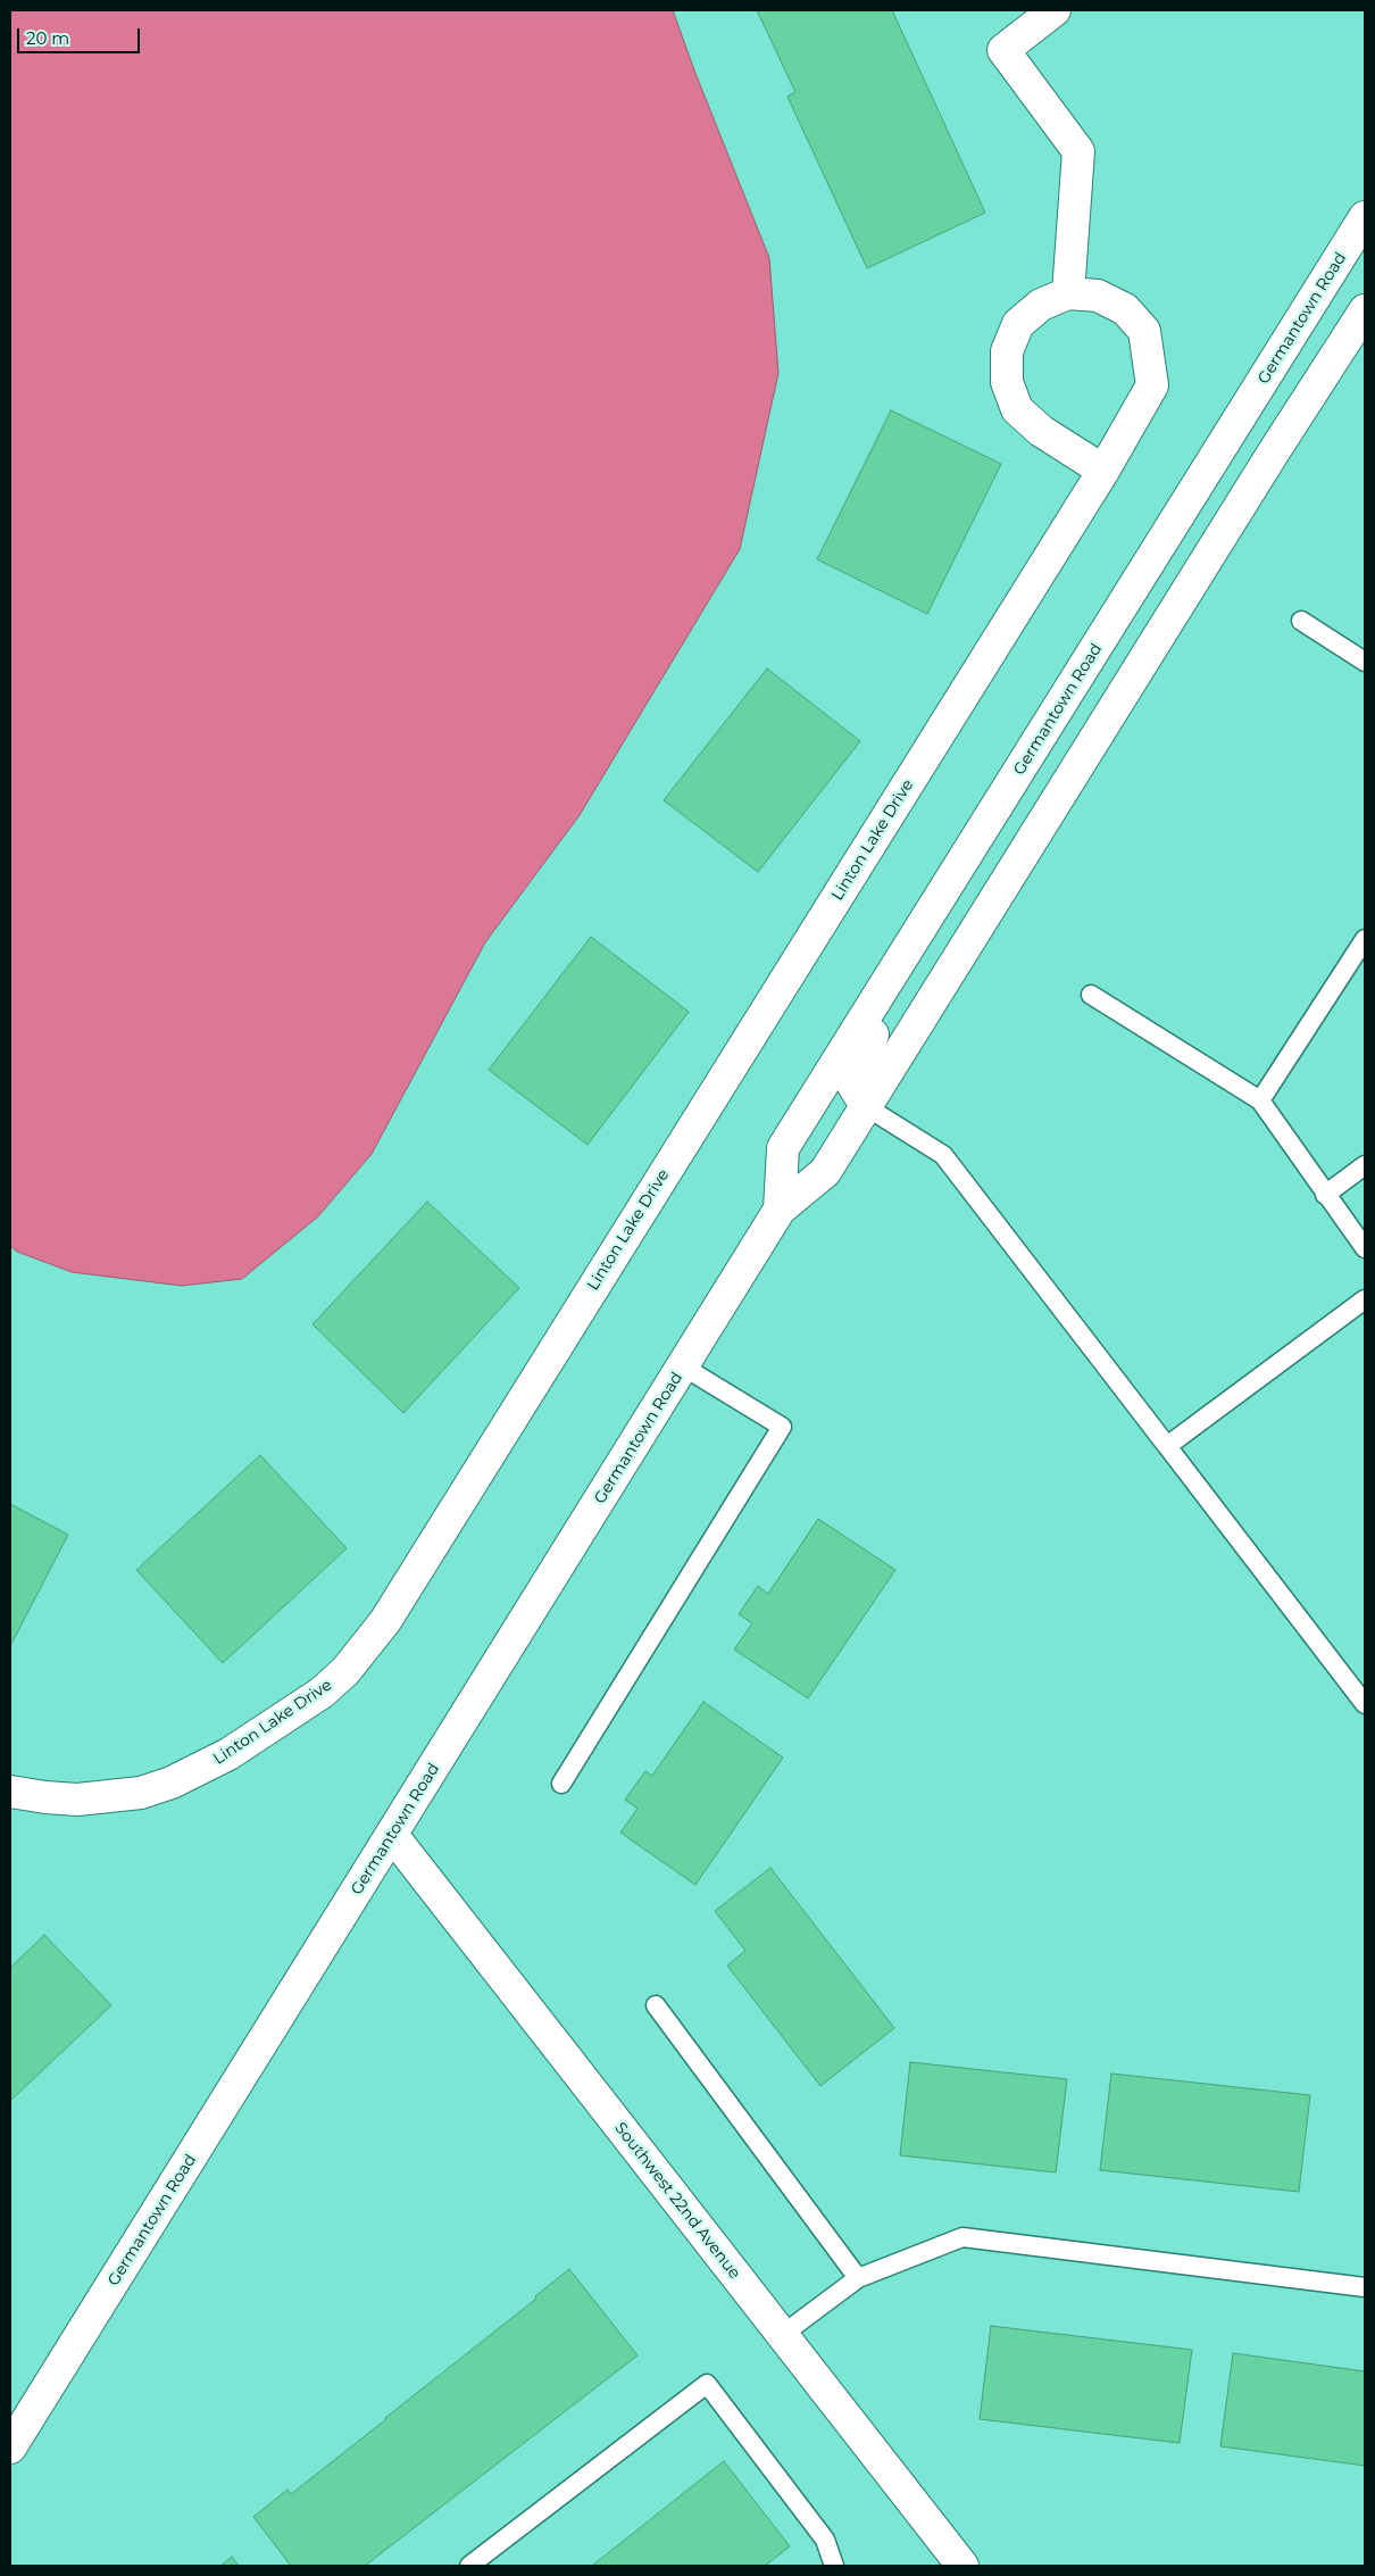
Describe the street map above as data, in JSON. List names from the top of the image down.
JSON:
{
  "streets": {
    "street": ["Germantown Road", "Linton Lake Drive", "Southwest 22nd Avenue"]
  },
  "crossings": [
    ["Germantown Road", "Southwest 22nd Avenue"]
  ],
  "scale_bar": "20 m"
}
